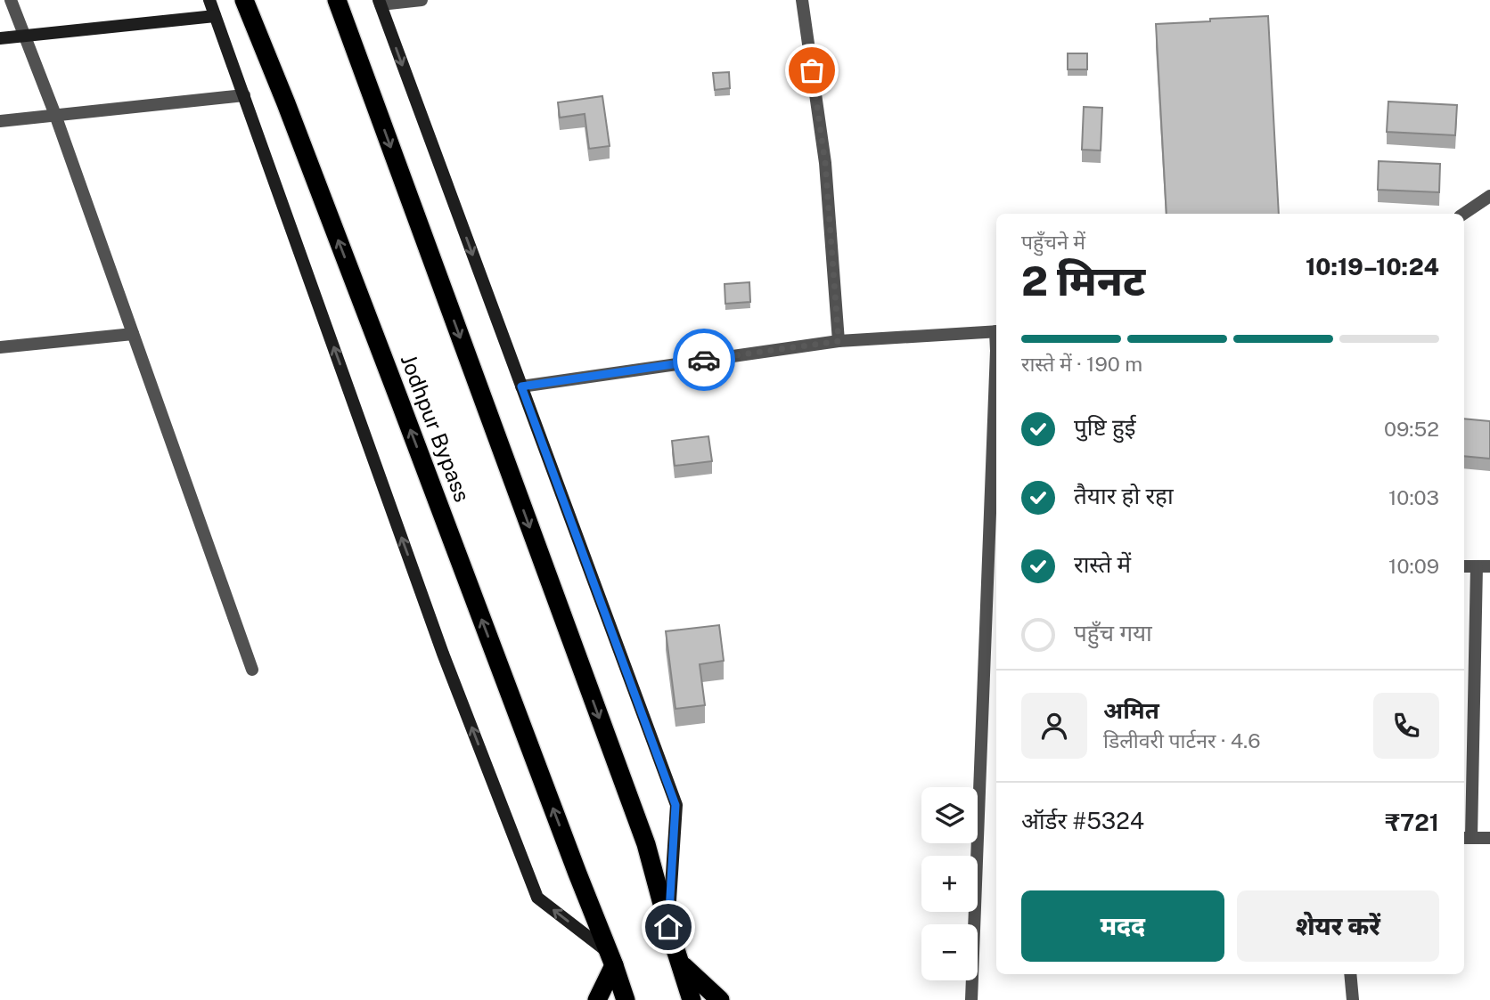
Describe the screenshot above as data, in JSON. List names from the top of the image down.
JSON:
{
  "streets": {
    "highway": ["Jodhpur Bypass"]
  },
  "page": {
    "heading": ["2 मिनट", "पहुँचने में", "10:19–10:24"],
    "panel": [
      "अमित",
      "डिलीवरी पार्टनर · 4.6",
      "ऑर्डर #5324",
      "₹721"
    ],
    "bar": "रास्ते में · 190 m",
    "list": [
      ["पुष्टि हुई", "09:52"],
      ["तैयार हो रहा", "10:03"],
      ["रास्ते में", "10:09"],
      "पहुँच गया"
    ],
    "map_buttons": ["+", "−"],
    "buttons": ["मदद", "शेयर करें"]
  }
}
